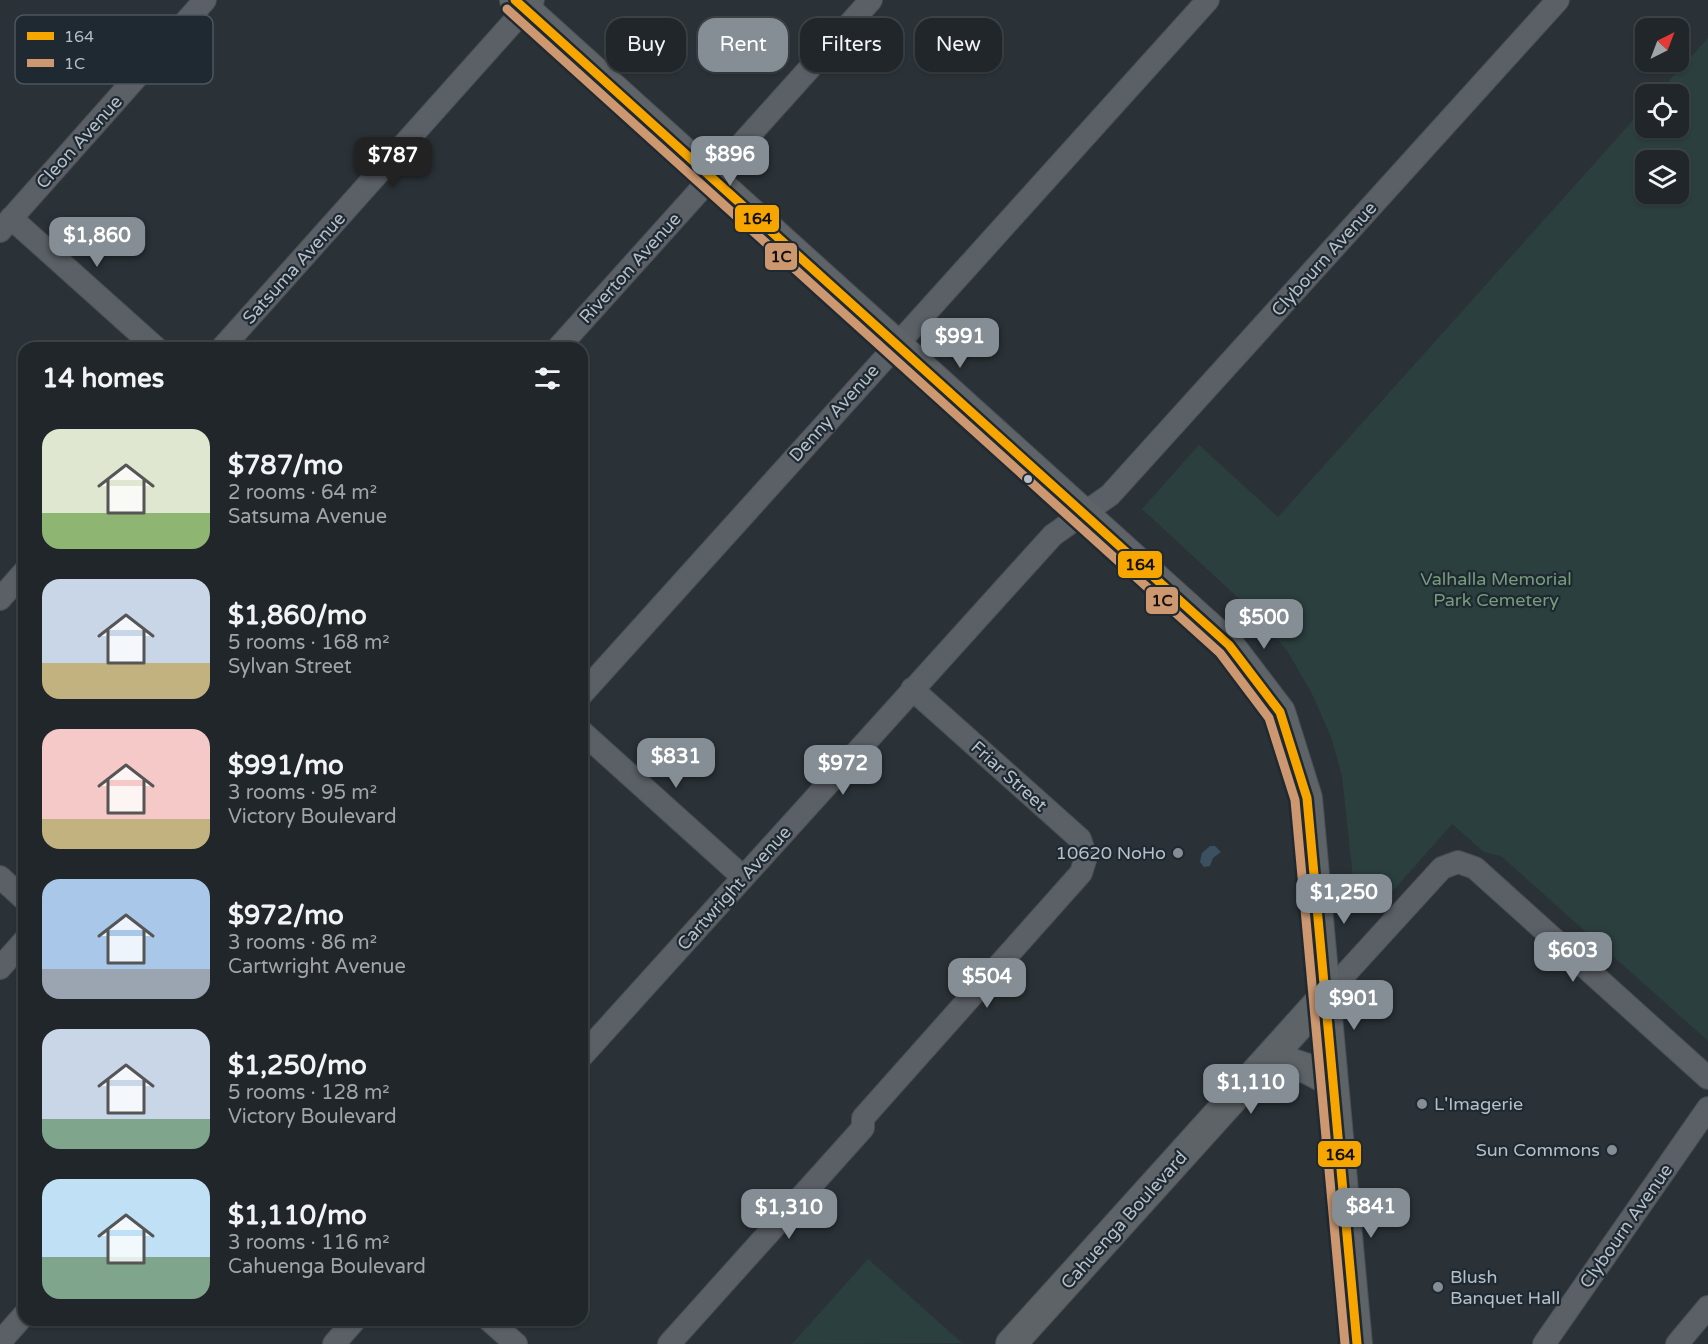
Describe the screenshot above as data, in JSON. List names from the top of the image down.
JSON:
{
  "streets": {
    "main road": ["Cahuenga Boulevard"],
    "street": [
      "Cleon Avenue",
      "Clybourn Avenue",
      "Satsuma Avenue",
      "Riverton Avenue",
      "Denny Avenue",
      "Friar Street",
      "Cartwright Avenue"
    ]
  },
  "crossings": [
    ["Clybourn Avenue", "Cartwright Avenue"],
    ["Friar Street", "Cartwright Avenue"]
  ],
  "parks": ["Valhalla Memorial Park Cemetery"],
  "places": [
    "10620 NoHo",
    "L'Imagerie",
    "Sun Commons",
    "Blush Banquet Hall"
  ],
  "lines": ["transit line 164", "transit line 1C"],
  "legend": ["164", "1C"],
  "north": "top right",
  "page": {
    "chip": [
      "Buy",
      "Rent",
      "Filters",
      "New"
    ],
    "price": [
      "$896",
      "$787",
      "$1,860",
      "$991",
      "$500",
      "$831",
      "$972",
      "$1,250",
      "$603",
      "$504",
      "$901",
      "$1,110",
      "$841",
      "$1,310"
    ],
    "heading": "14 homes",
    "list": [
      {
        "name": "$787/mo",
        "note": "2 rooms · 64 m² · Satsuma Avenue"
      },
      {
        "name": "$1,860/mo",
        "note": "5 rooms · 168 m² · Sylvan Street"
      },
      {
        "name": "$991/mo",
        "note": "3 rooms · 95 m² · Victory Boulevard"
      },
      {
        "name": "$972/mo",
        "note": "3 rooms · 86 m² · Cartwright Avenue"
      },
      {
        "name": "$1,250/mo",
        "note": "5 rooms · 128 m² · Victory Boulevard"
      },
      {
        "name": "$1,110/mo",
        "note": "3 rooms · 116 m² · Cahuenga Boulevard"
      }
    ]
  }
}
